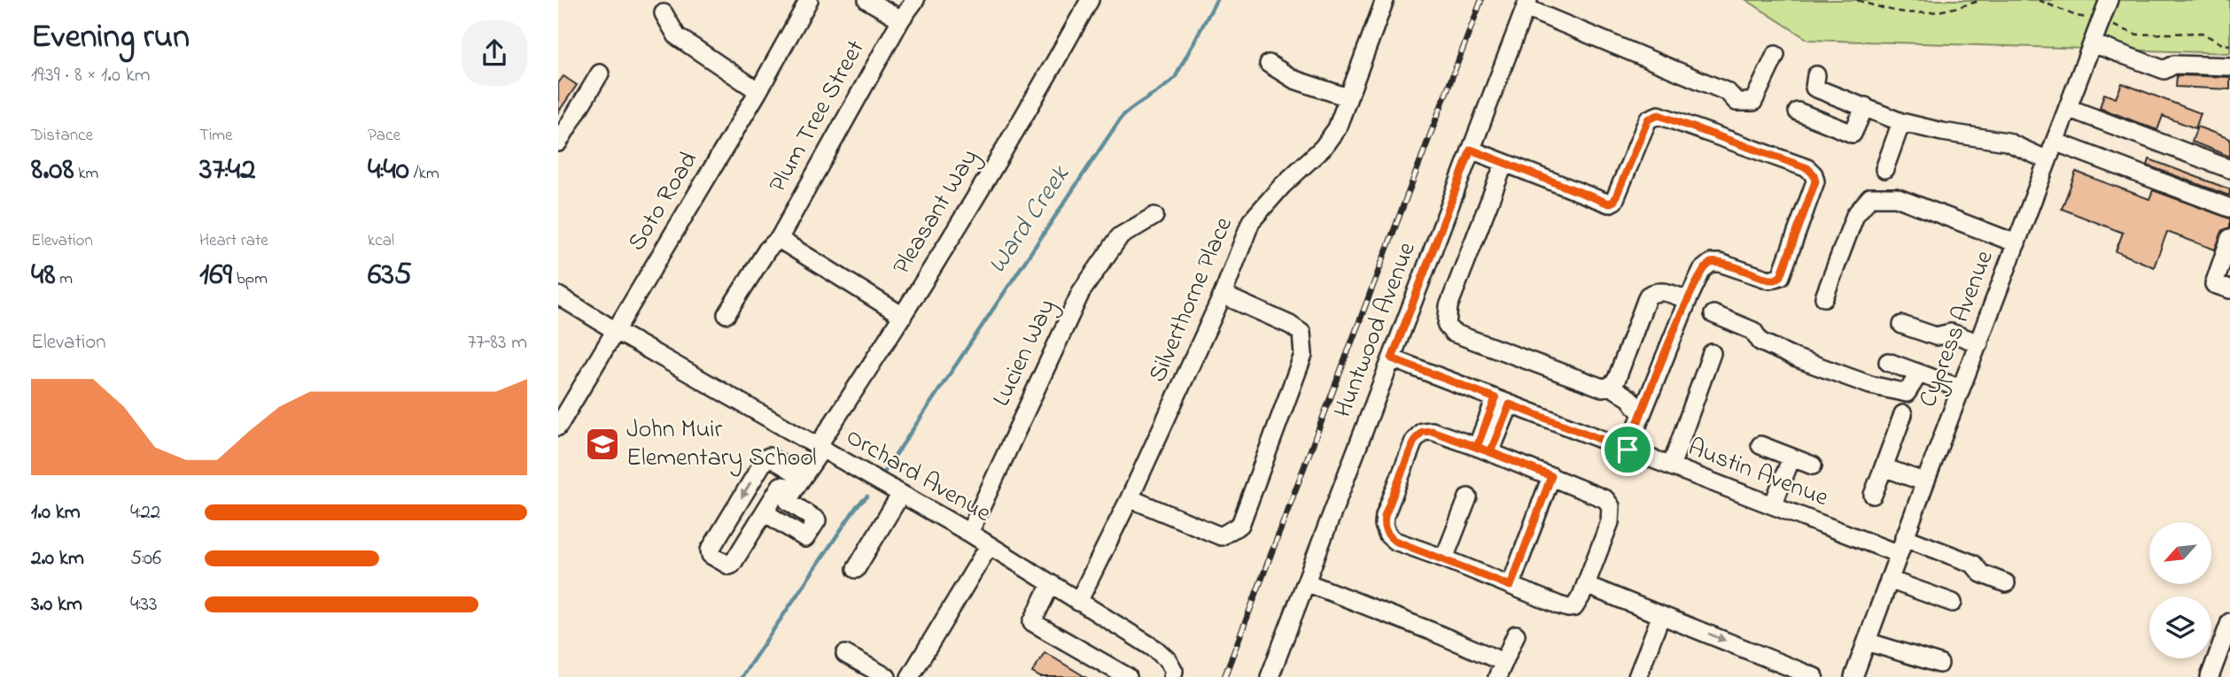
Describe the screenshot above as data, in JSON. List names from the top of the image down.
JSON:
{
  "streets": {
    "street": [
      "Plum Tree Street",
      "Soto Road",
      "Pleasant Way",
      "Silverthorne Place",
      "Cypress Avenue",
      "Huntwood Avenue",
      "Lucien Way",
      "Austin Avenue",
      "Orchard Avenue"
    ]
  },
  "crossings": [
    ["Soto Road", "Orchard Avenue"],
    ["Pleasant Way", "Orchard Avenue"],
    ["Silverthorne Place", "Orchard Avenue"],
    ["Cypress Avenue", "Austin Avenue"],
    ["Huntwood Avenue", "Austin Avenue"],
    ["Lucien Way", "Orchard Avenue"]
  ],
  "water": ["Ward Creek"],
  "places": {
    "school or university": ["John Muir Elementary School"]
  },
  "north": "bottom left",
  "page": {
    "heading": ["Evening run", "19:39 · 8 × 1.0 km"],
    "stats": [
      ["Distance", "8.08 km"],
      ["Time", "37:42"],
      ["Pace", "4:40 /km"],
      ["Elevation", "48 m"],
      ["Heart rate", "169 bpm"],
      ["kcal", "635"]
    ],
    "chart": ["Elevation", "77–83 m"],
    "list": [
      {
        "name": "1.0 km",
        "note": "4:22"
      },
      {
        "name": "2.0 km",
        "note": "5:06"
      },
      {
        "name": "3.0 km",
        "note": "4:33"
      }
    ]
  }
}
